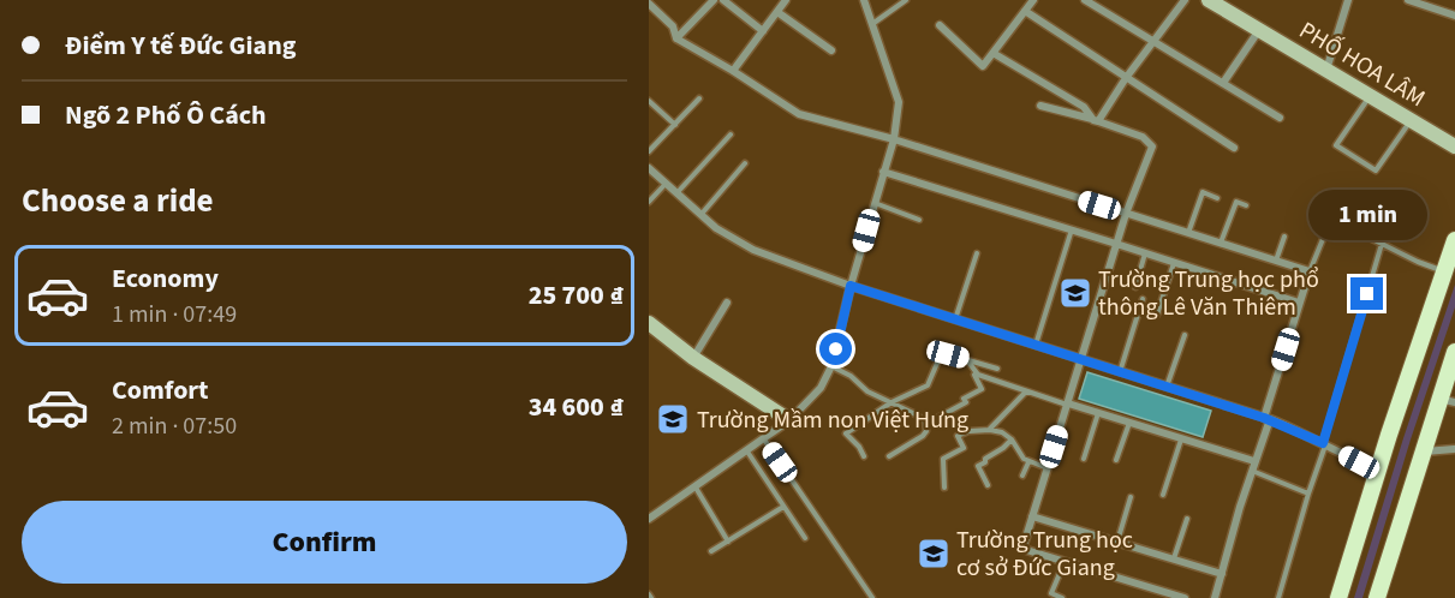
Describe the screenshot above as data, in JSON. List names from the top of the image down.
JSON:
{
  "streets": {
    "street": ["PHỐ HOA LÂM"]
  },
  "places": {
    "school or university": ["Trường Trung học phổ thông Lê Văn Thiêm", "Trường Mầm non Việt Hưng", "Trường Trung học cơ sở Đức Giang"]
  },
  "page": {
    "banner": ["Điểm Y tế Đức Giang", "Ngõ 2 Phố Ô Cách"],
    "heading": "Choose a ride",
    "bubble": "1 min",
    "list": [
      {
        "name": "Economy",
        "note": "1 min · 07:49",
        "value": "25 700 ₫"
      },
      {
        "name": "Comfort",
        "note": "2 min · 07:50",
        "value": "34 600 ₫"
      }
    ],
    "buttons": "Confirm"
  }
}
